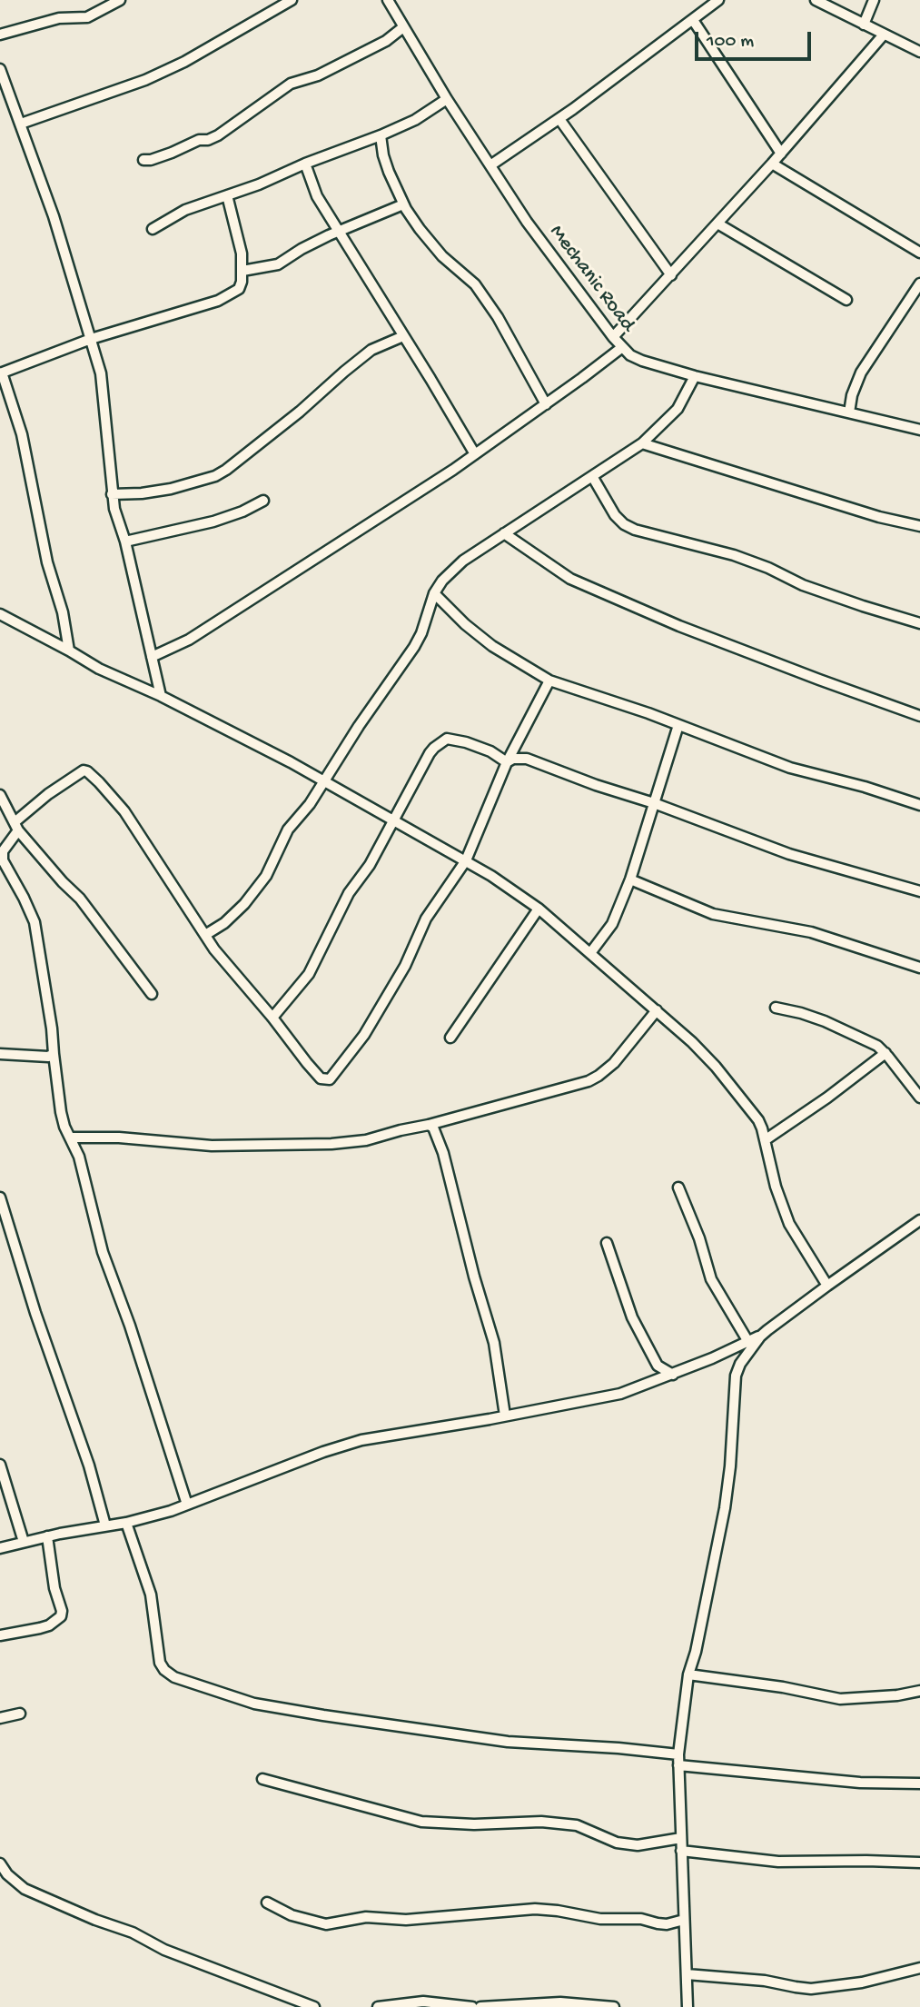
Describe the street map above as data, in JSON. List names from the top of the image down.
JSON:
{
  "streets": {
    "street": ["Mechanic Road"]
  },
  "scale_bar": "100 m"
}
